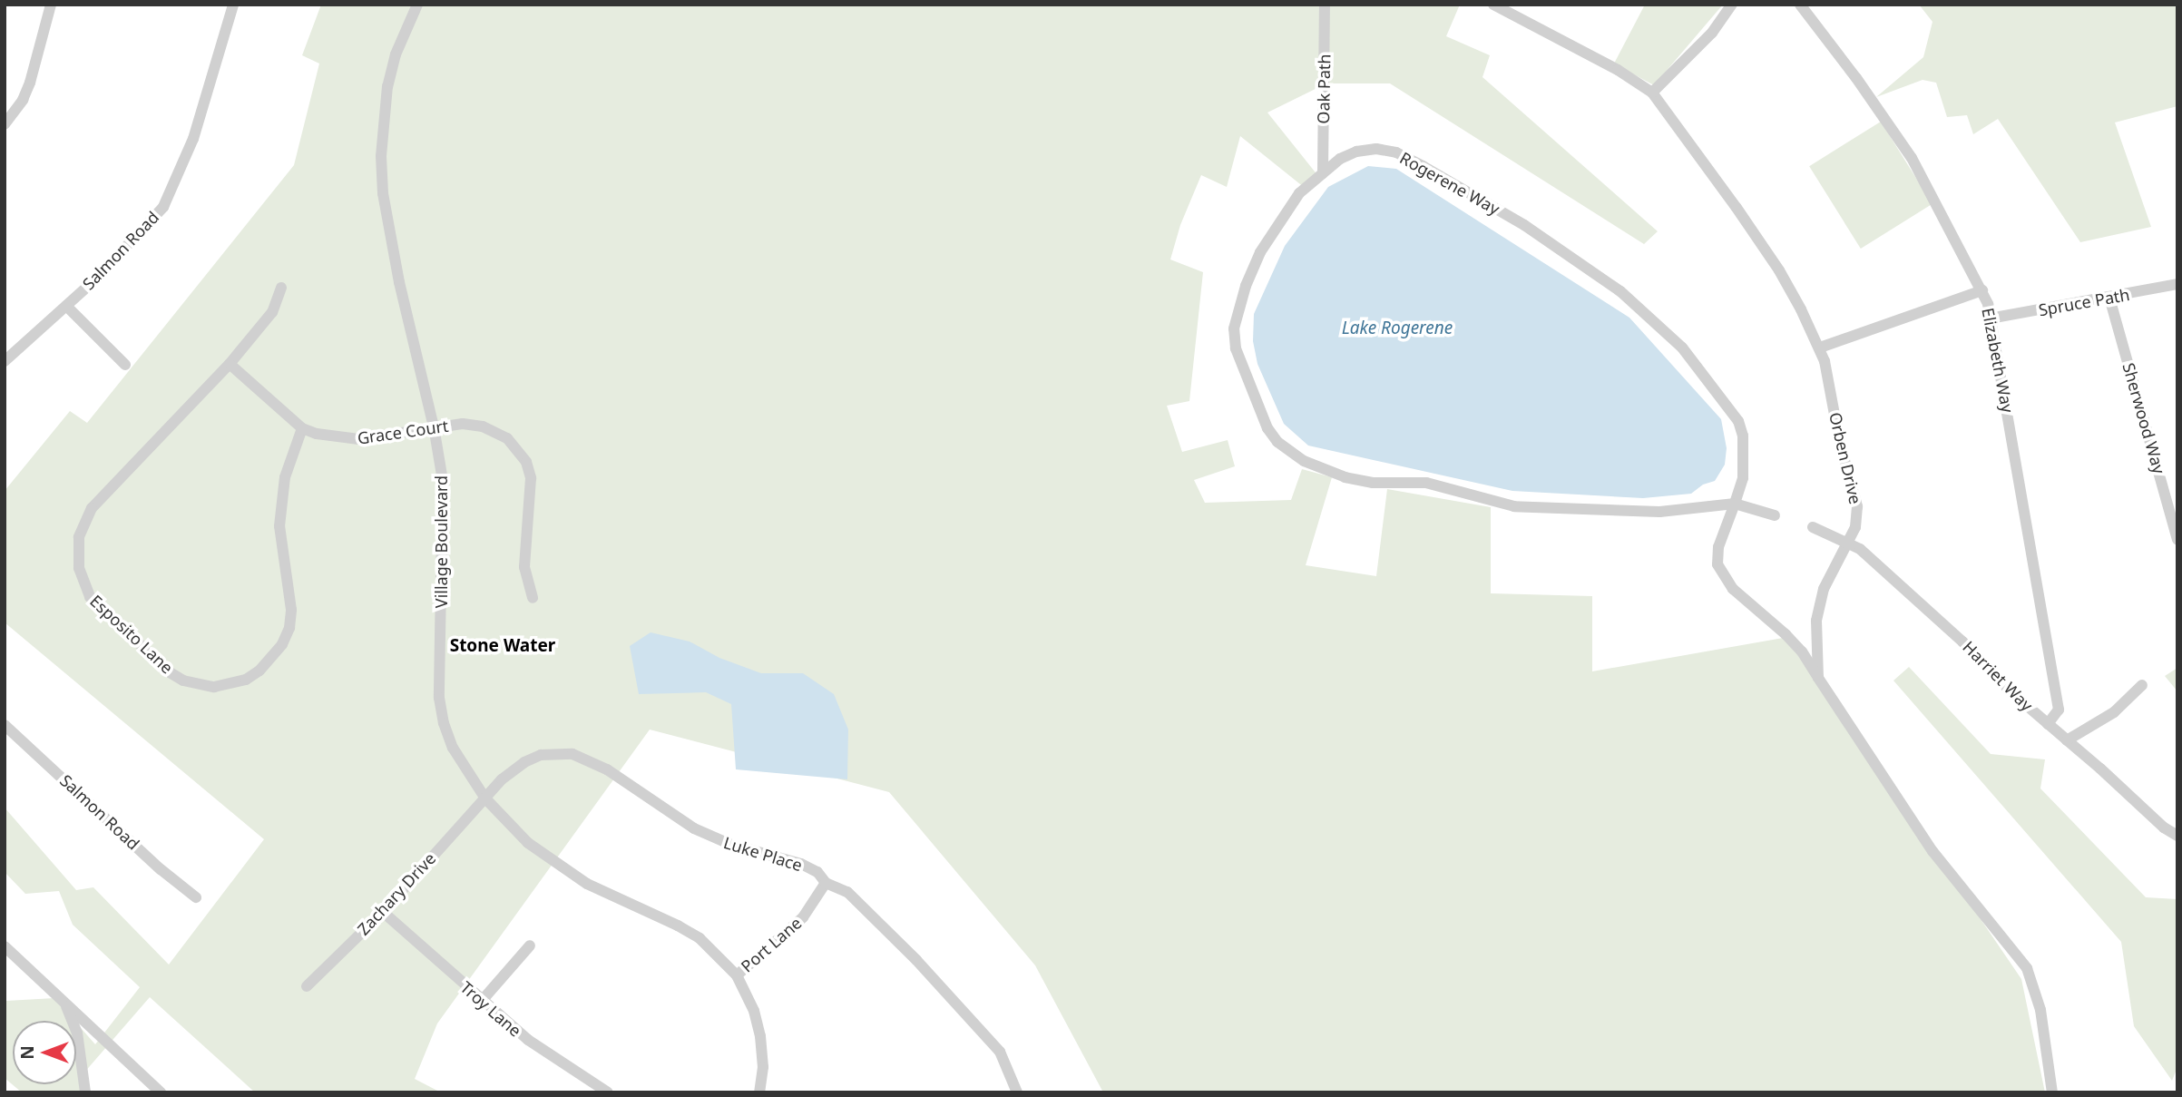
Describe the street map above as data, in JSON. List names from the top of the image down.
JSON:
{
  "streets": {
    "street": [
      "Oak Path",
      "Rogerene Way",
      "Salmon Road",
      "Spruce Path",
      "Elizabeth Way",
      "Sherwood Way",
      "Grace Court",
      "Orben Drive",
      "Village Boulevard",
      "Esposito Lane",
      "Harriet Way",
      "Luke Place",
      "Zachary Drive",
      "Port Lane",
      "Troy Lane"
    ]
  },
  "crossings": [
    ["Oak Path", "Rogerene Way"],
    ["Rogerene Way", "Orben Drive"],
    ["Spruce Path", "Elizabeth Way"],
    ["Spruce Path", "Sherwood Way"],
    ["Elizabeth Way", "Harriet Way"],
    ["Grace Court", "Village Boulevard"],
    ["Grace Court", "Esposito Lane"],
    ["Orben Drive", "Harriet Way"],
    ["Village Boulevard", "Luke Place"],
    ["Village Boulevard", "Zachary Drive"],
    ["Village Boulevard", "Port Lane"],
    ["Luke Place", "Zachary Drive"],
    ["Luke Place", "Port Lane"],
    ["Zachary Drive", "Troy Lane"]
  ],
  "districts": ["Stone Water"],
  "water": ["Lake Rogerene"],
  "north": "left"
}
